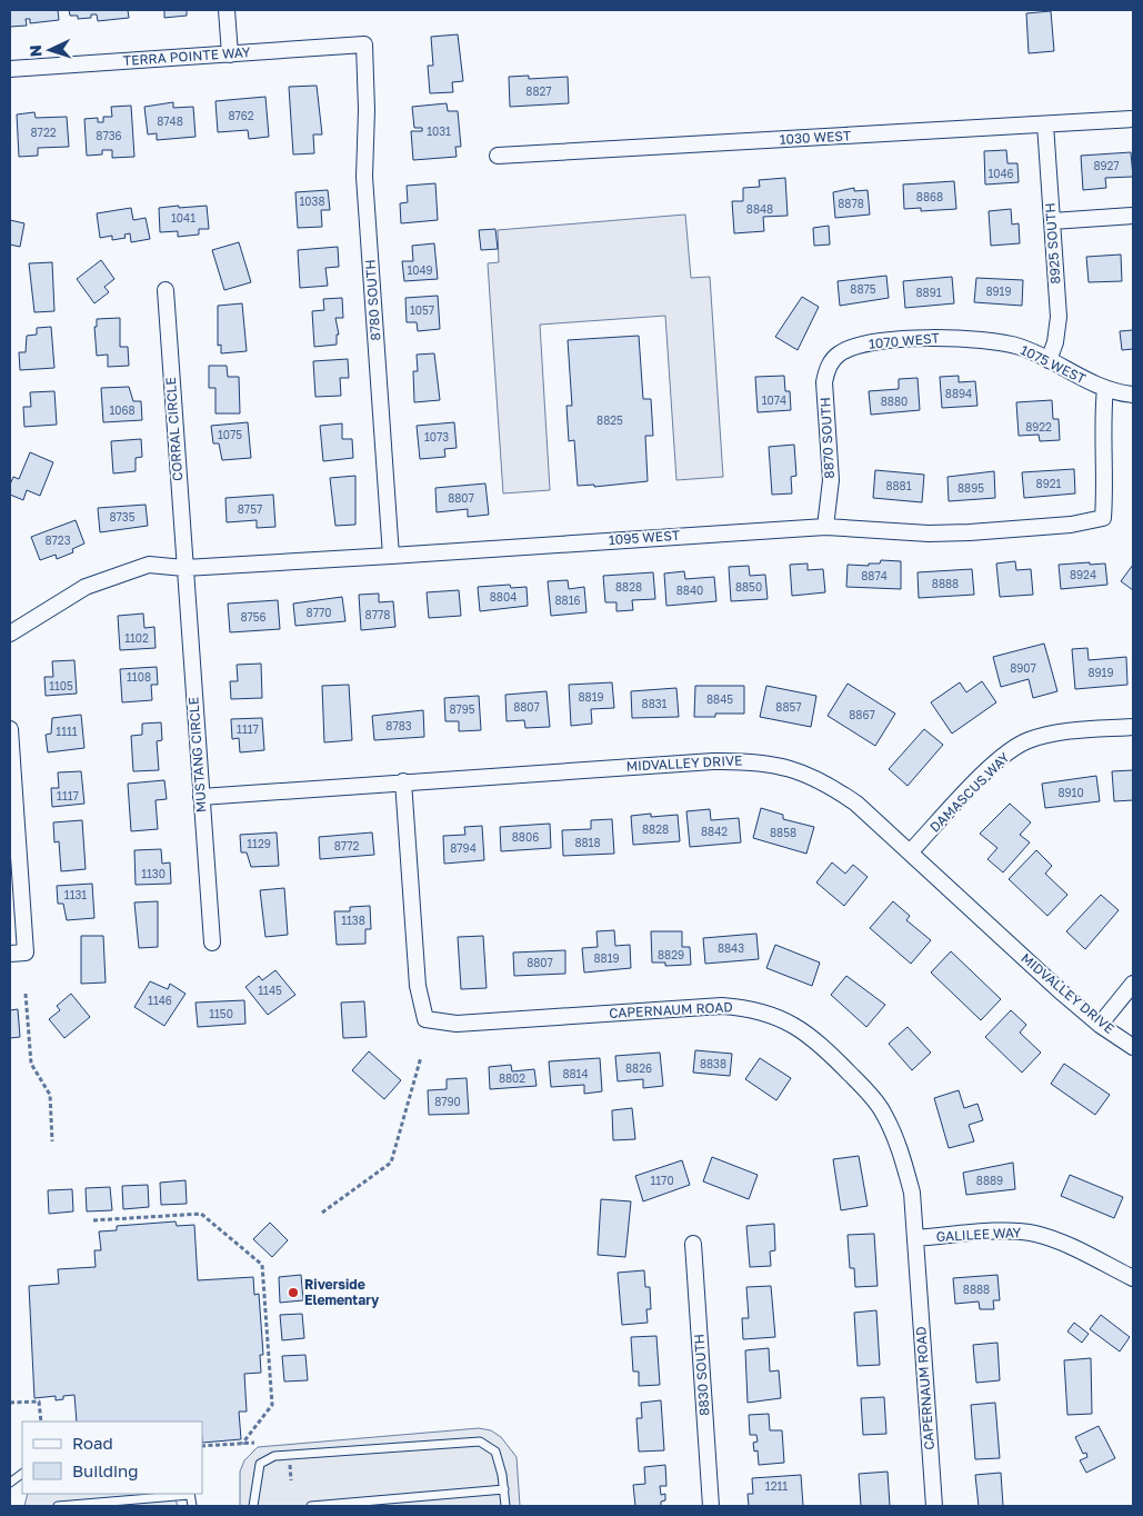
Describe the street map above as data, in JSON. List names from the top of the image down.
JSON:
{
  "streets": {
    "street": [
      "TERRA POINTE WAY",
      "1030 WEST",
      "8925 SOUTH",
      "8780 SOUTH",
      "1070 WEST",
      "1075 WEST",
      "CORRAL CIRCLE",
      "8870 SOUTH",
      "1095 WEST",
      "MUSTANG CIRCLE",
      "MIDVALLEY DRIVE",
      "DAMASCUS WAY",
      "CAPERNAUM ROAD",
      "GALILEE WAY",
      "8830 SOUTH"
    ]
  },
  "crossings": [
    ["TERRA POINTE WAY", "8780 SOUTH"],
    ["1030 WEST", "8925 SOUTH"],
    ["8925 SOUTH", "1075 WEST"],
    ["8780 SOUTH", "1095 WEST"],
    ["1070 WEST", "1075 WEST"],
    ["1070 WEST", "8870 SOUTH"],
    ["1075 WEST", "1095 WEST"],
    ["CORRAL CIRCLE", "1095 WEST"],
    ["CORRAL CIRCLE", "MUSTANG CIRCLE"],
    ["8870 SOUTH", "1095 WEST"],
    ["1095 WEST", "MUSTANG CIRCLE"],
    ["MUSTANG CIRCLE", "MIDVALLEY DRIVE"],
    ["MIDVALLEY DRIVE", "DAMASCUS WAY"],
    ["MIDVALLEY DRIVE", "CAPERNAUM ROAD"],
    ["CAPERNAUM ROAD", "GALILEE WAY"]
  ],
  "places": ["Riverside Elementary"],
  "house_numbers": [
    "8827",
    "8762",
    "8748",
    "1031",
    "8722",
    "8736",
    "8927",
    "1046",
    "8868",
    "1038",
    "8878",
    "8848",
    "1041",
    "1049",
    "8875",
    "8919",
    "8891",
    "1057",
    "8894",
    "1074",
    "8880",
    "1068",
    "8825",
    "8922",
    "1075",
    "1073",
    "8921",
    "8881",
    "8895",
    "8807",
    "8757",
    "8735",
    "8723",
    "8924",
    "8874",
    "8888",
    "8828",
    "8850",
    "8840",
    "8804",
    "8816",
    "8770",
    "8778",
    "8756",
    "1102",
    "8907",
    "8919",
    "1108",
    "1105",
    "8819",
    "8845",
    "8831",
    "8807",
    "8857",
    "8795",
    "8867",
    "8783",
    "1117",
    "1111",
    "8910",
    "1117",
    "8828",
    "8842",
    "8858",
    "8806",
    "8818",
    "1129",
    "8772",
    "8794",
    "1130",
    "1131",
    "1138",
    "8843",
    "8829",
    "8819",
    "8807",
    "1145",
    "1146",
    "1150",
    "8838",
    "8826",
    "8814",
    "8802",
    "8790",
    "1170",
    "8889",
    "8888",
    "1211"
  ],
  "legend": ["Road", "Building"],
  "north": "left"
}
